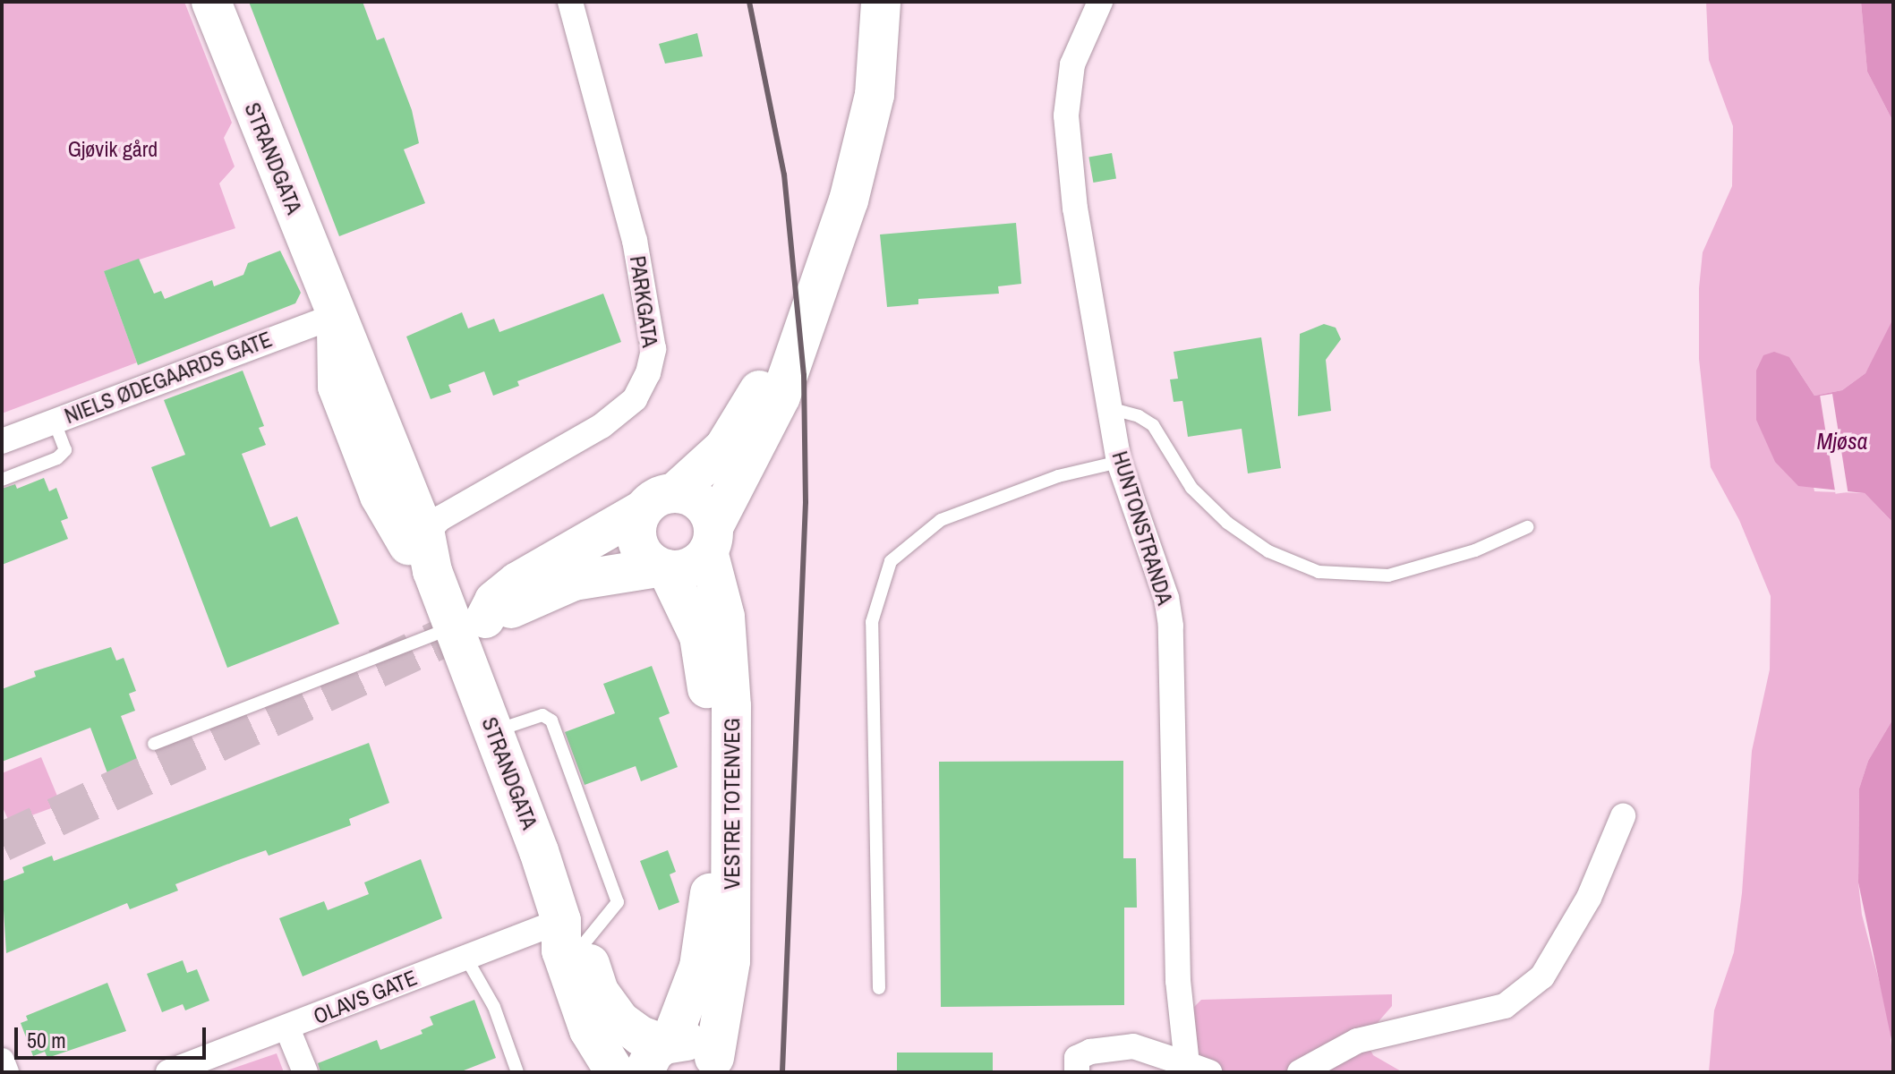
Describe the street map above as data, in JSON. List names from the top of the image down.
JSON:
{
  "streets": {
    "main road": ["STRANDGATA", "VESTRE TOTENVEG"],
    "street": [
      "PARKGATA",
      "NIELS ØDEGAARDS GATE",
      "HUNTONSTRANDA",
      "OLAVS GATE"
    ]
  },
  "crossings": [
    ["STRANDGATA", "PARKGATA"],
    ["STRANDGATA", "NIELS ØDEGAARDS GATE"],
    ["STRANDGATA", "VESTRE TOTENVEG"],
    ["STRANDGATA", "OLAVS GATE"]
  ],
  "water": ["Mjøsa"],
  "parks": ["Gjøvik gård"],
  "scale_bar": "50 m"
}
